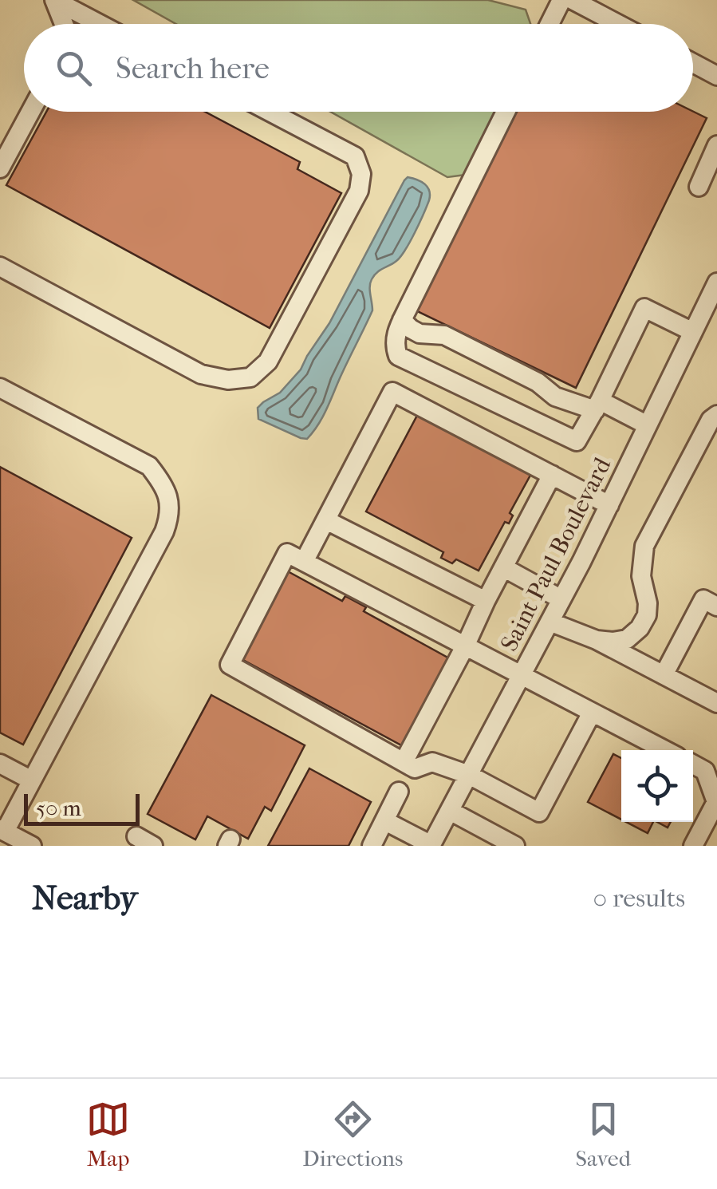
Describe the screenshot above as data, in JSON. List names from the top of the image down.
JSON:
{
  "streets": {
    "street": ["Saint Paul Boulevard"]
  },
  "scale_bar": "50 m",
  "page": {
    "search": "Search here",
    "scale": "50 m",
    "heading": ["Nearby", "0 results"],
    "nav": ["Map", "Directions", "Saved"]
  }
}
